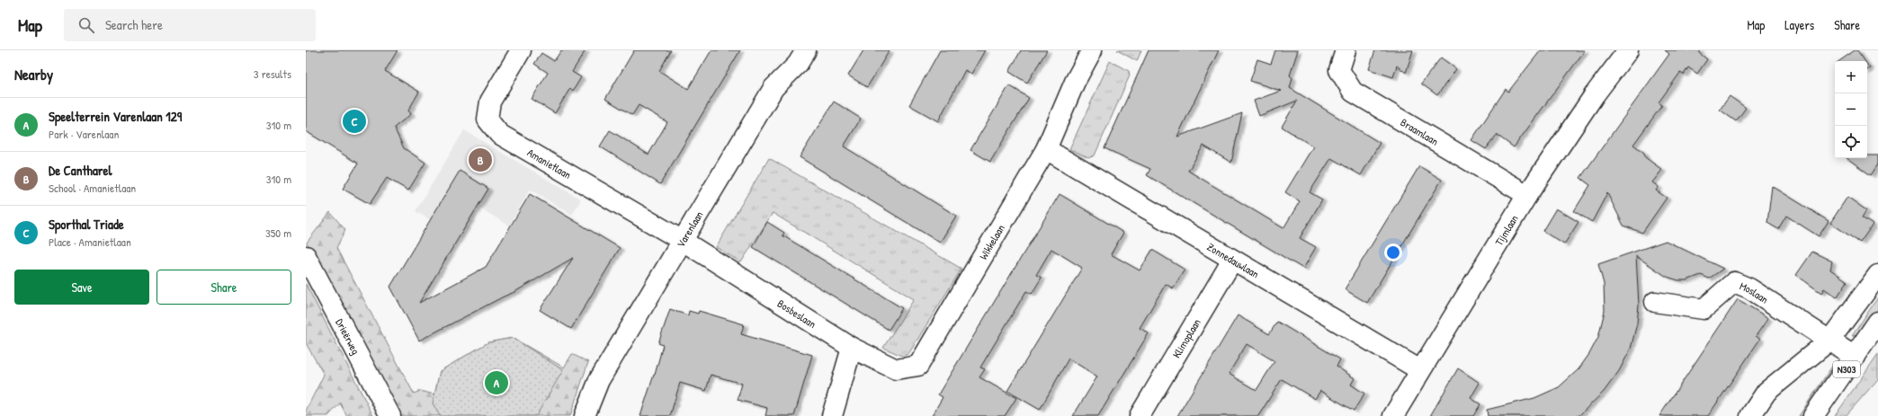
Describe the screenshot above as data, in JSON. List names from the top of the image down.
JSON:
{
  "streets": {
    "street": [
      "Braamlaan",
      "Amanietlaan",
      "Varenlaan",
      "Tijmlaan",
      "Wikkelaan",
      "Zonnedauwlaan",
      "Moslaan",
      "Bosbeslaan",
      "Drieërweg",
      "Klimoplaan",
      "N303"
    ]
  },
  "crossings": [
    ["Braamlaan", "Tijmlaan"],
    ["Amanietlaan", "Varenlaan"],
    ["Amanietlaan", "Bosbeslaan"],
    ["Varenlaan", "Bosbeslaan"],
    ["Tijmlaan", "Zonnedauwlaan"],
    ["Wikkelaan", "Zonnedauwlaan"],
    ["Wikkelaan", "Bosbeslaan"],
    ["Zonnedauwlaan", "Klimoplaan"],
    ["Moslaan", "N303"]
  ],
  "page": {
    "header": "Map",
    "search": "Search here",
    "nav": ["Map", "Layers", "Share"],
    "heading": ["Nearby", "3 results"],
    "map_buttons": ["+", "−"],
    "list": [
      {
        "mark": "A",
        "name": "Speelterrein Varenlaan 129",
        "note": "Park · Varenlaan",
        "value": "310 m"
      },
      {
        "mark": "B",
        "name": "De Cantharel",
        "note": "School · Amanietlaan",
        "value": "310 m"
      },
      {
        "mark": "C",
        "name": "Sporthal Triade",
        "note": "Place · Amanietlaan",
        "value": "350 m"
      }
    ],
    "pins": ["C", "B", "A"],
    "buttons": ["Save", "Share"]
  }
}
